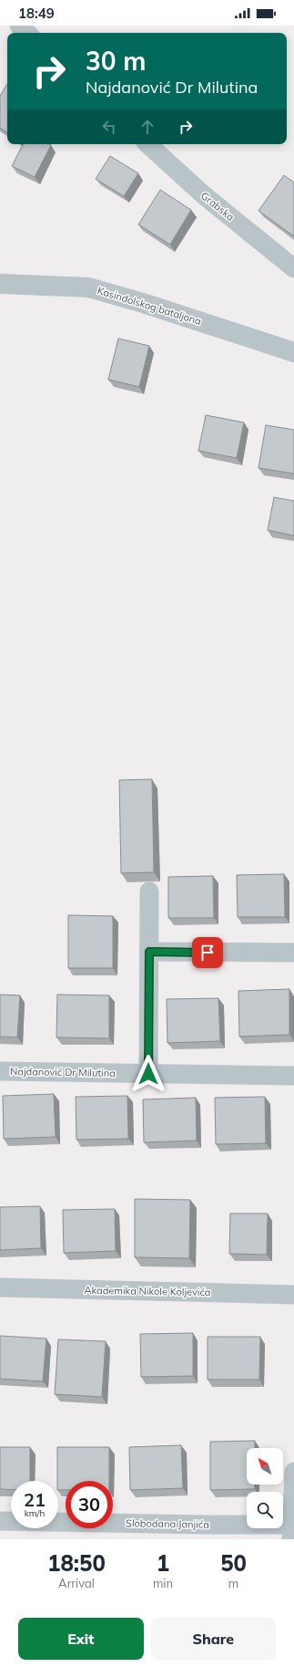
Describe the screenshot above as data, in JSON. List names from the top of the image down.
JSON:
{
  "streets": {
    "street": [
      "Grabska",
      "Kasindolskog bataljona",
      "Najdanović Dr Milutina",
      "Akademika Nikole Koljevića",
      "Slobodana Janjića"
    ]
  },
  "north": "top left",
  "page": {
    "status": "18:49",
    "turn": ["30 m", "Najdanović Dr Milutina"],
    "speed": "21 km/h",
    "limit": "30",
    "eta": [
      "18:50",
      "Arrival",
      "1",
      "min",
      "50",
      "m"
    ],
    "buttons": ["Exit", "Share"]
  }
}
